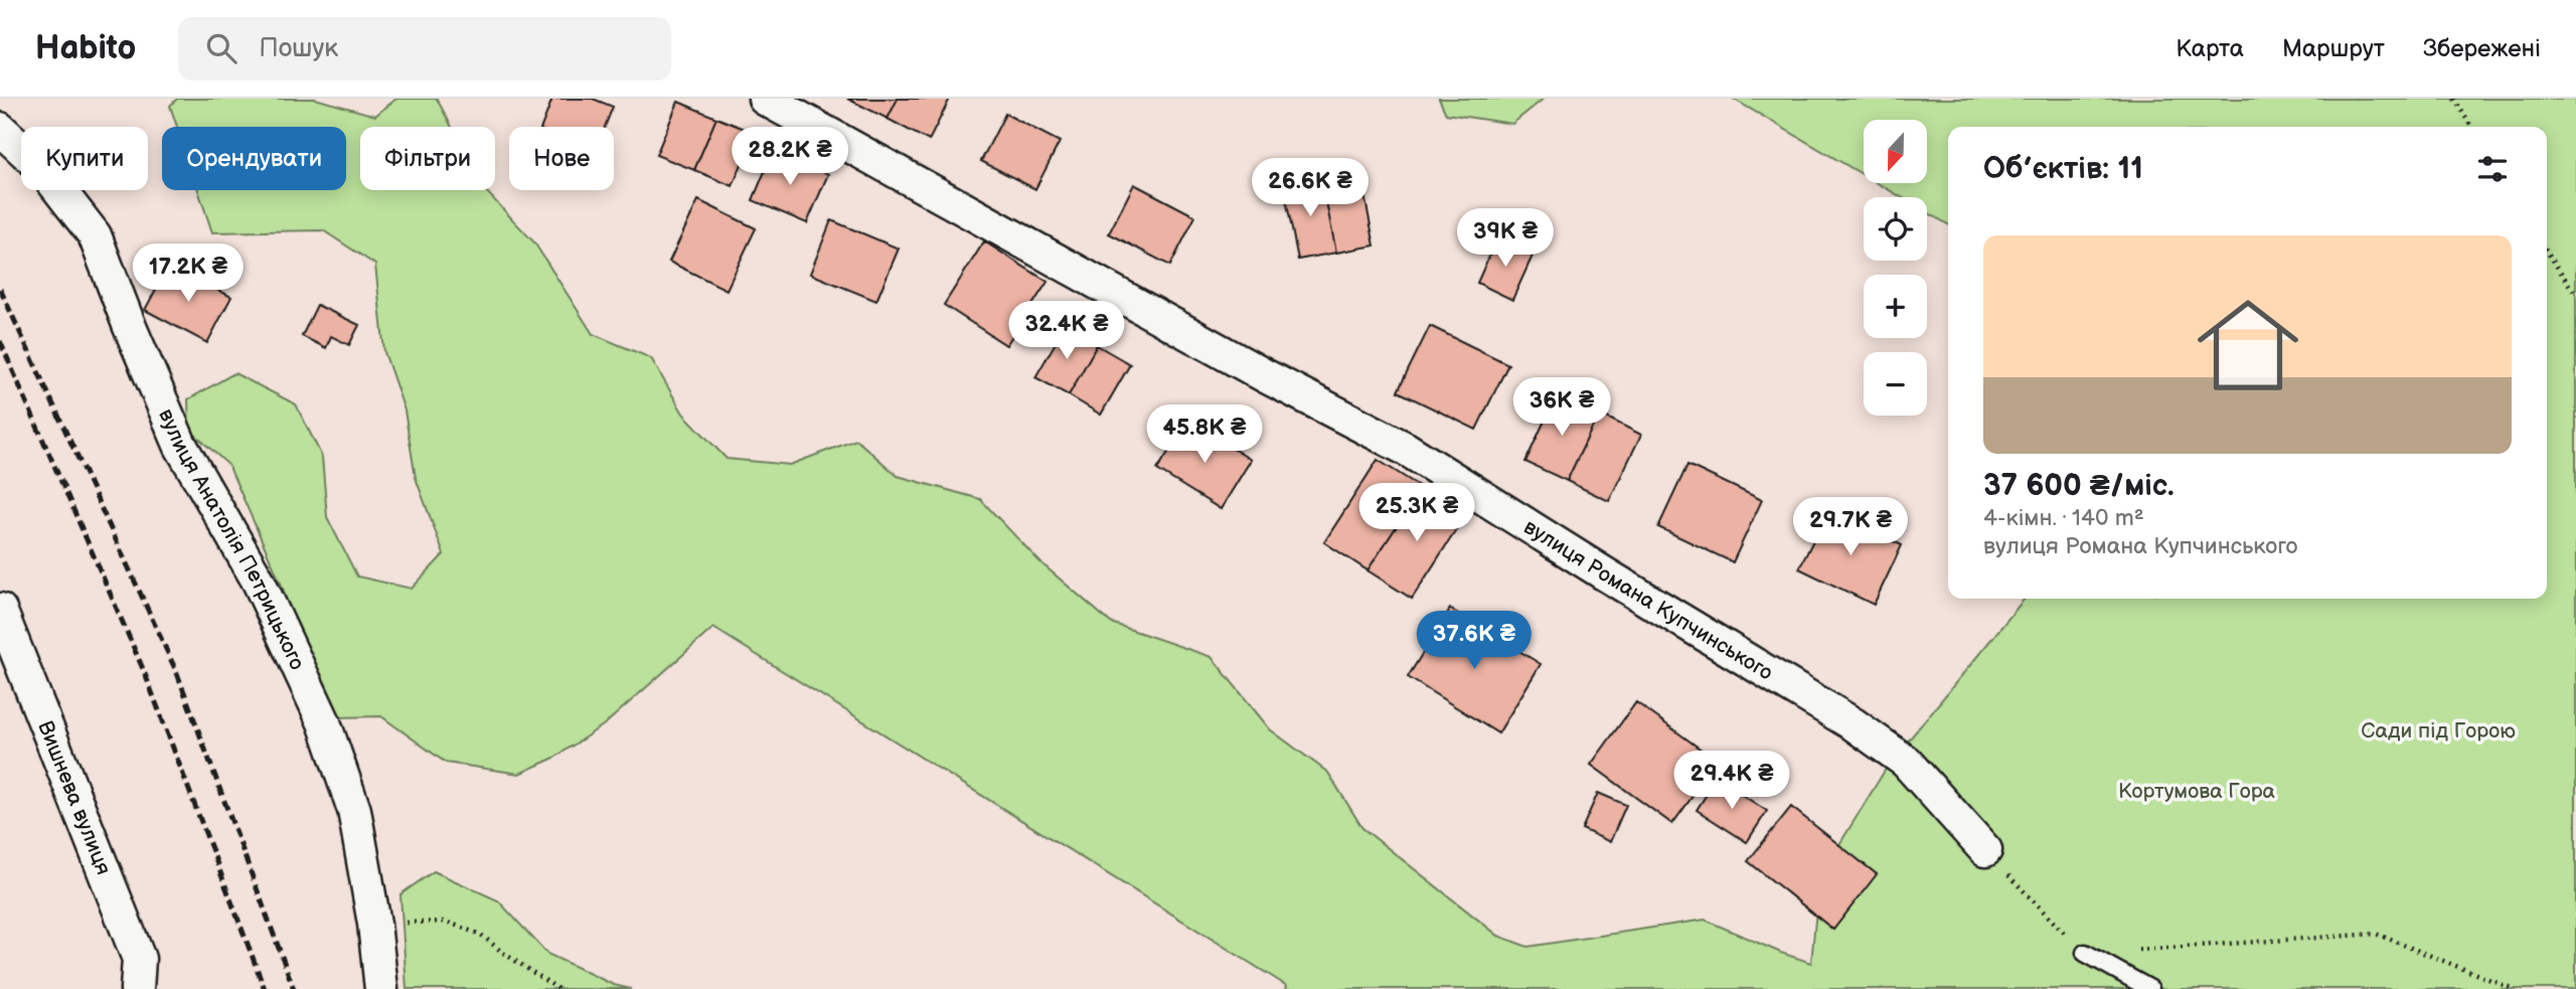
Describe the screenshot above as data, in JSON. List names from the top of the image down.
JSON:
{
  "streets": {
    "street": ["вулиця Анатолія Петрицького", "вулиця Романа Купчинського", "Вишнева вулиця"]
  },
  "parks": ["Сади під Горою", "Кортумова Гора"],
  "north": "bottom",
  "page": {
    "header": "Habito",
    "search": "Пошук",
    "nav": ["Карта", "Маршрут", "Збережені"],
    "map_buttons": ["+", "−"],
    "price": [
      "28.2K ₴",
      "26.6K ₴",
      "39K ₴",
      "17.2K ₴",
      "32.4K ₴",
      "36K ₴",
      "45.8K ₴",
      "25.3K ₴",
      "29.7K ₴",
      "37.6K ₴",
      "29.4K ₴"
    ],
    "chip": [
      "Купити",
      "Орендувати",
      "Фільтри",
      "Нове"
    ],
    "heading": "Об’єктів: 11",
    "list": [
      {
        "name": "37 600 ₴/міс.",
        "note": "4-кімн. · 140 m² · вулиця Романа Купчинського"
      }
    ]
  }
}
